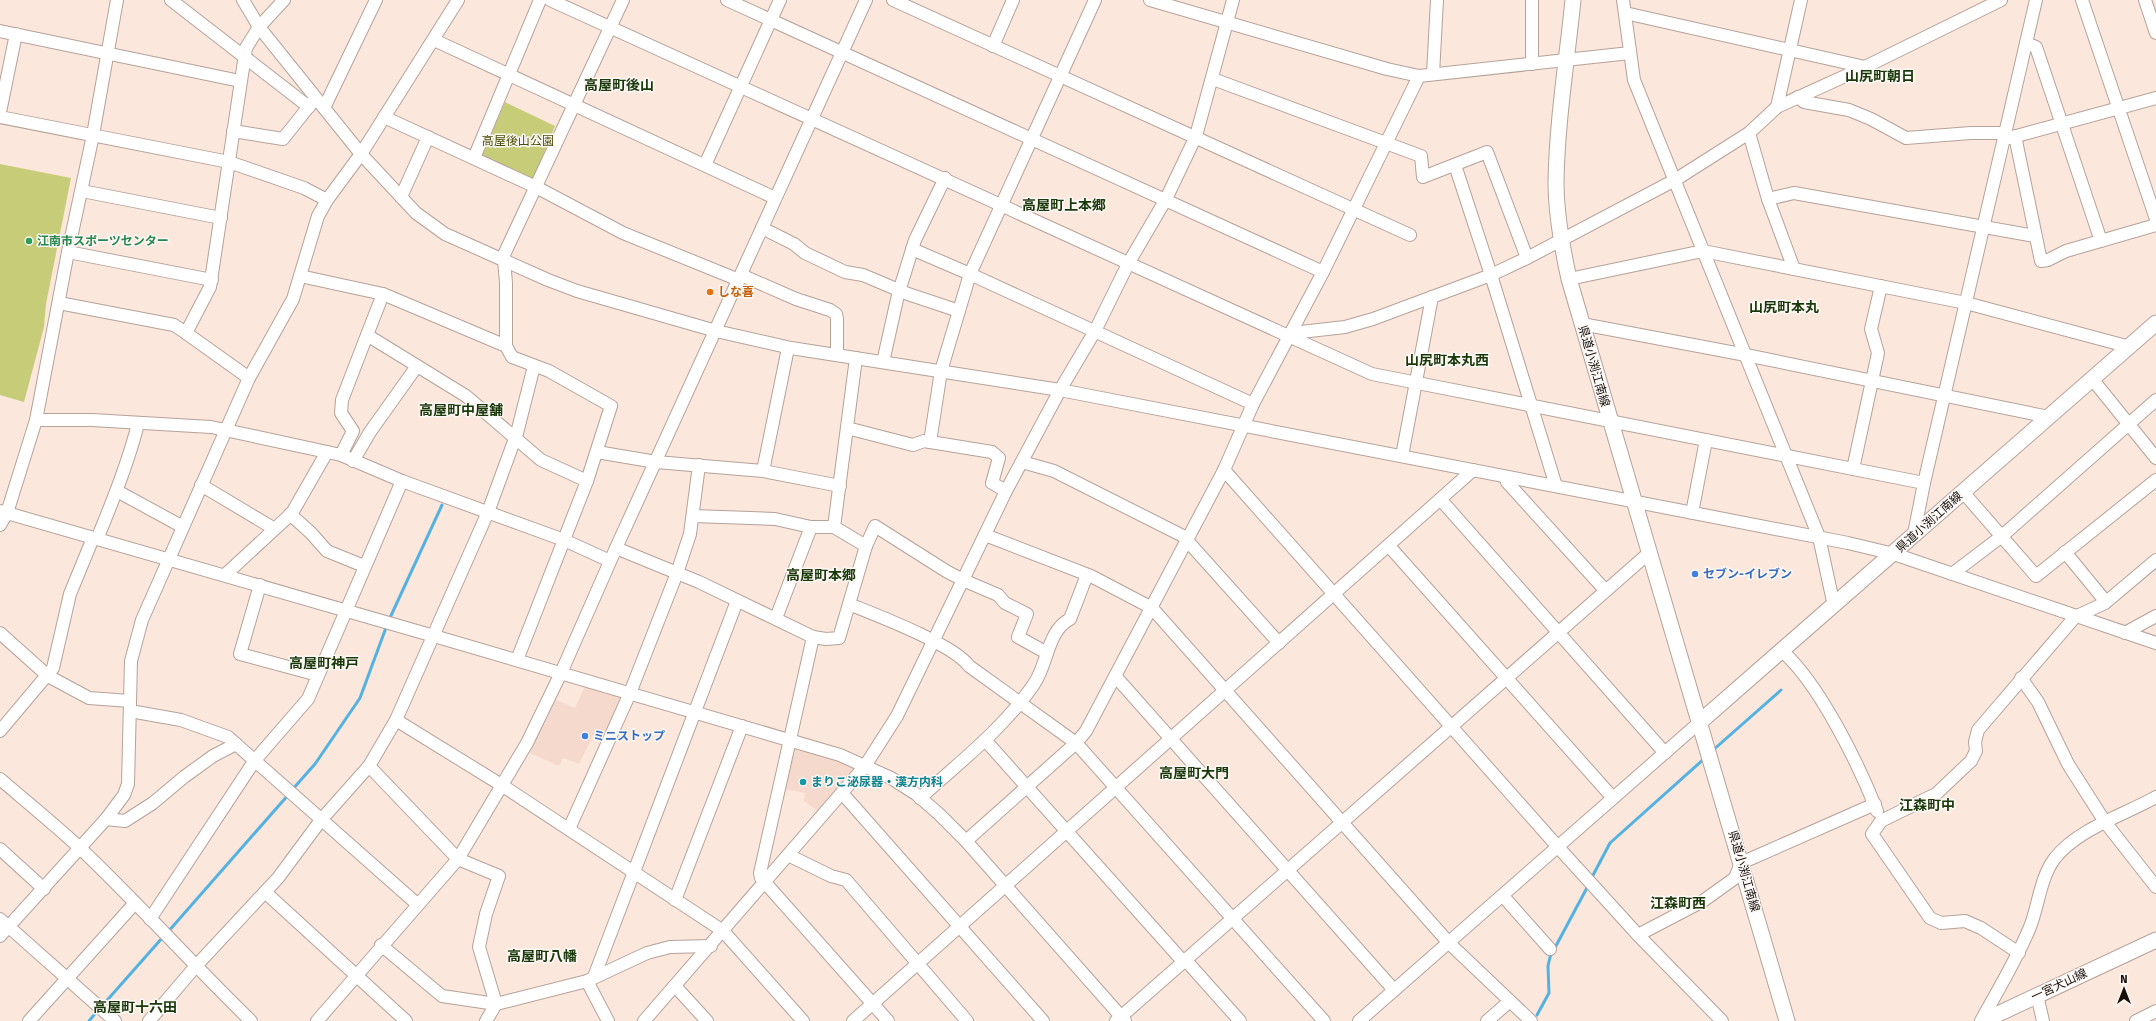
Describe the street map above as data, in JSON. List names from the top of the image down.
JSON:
{
  "streets": {
    "main road": ["県道小渕江南線", "一宮犬山線"]
  },
  "districts": [
    "山尻町朝日",
    "高屋町後山",
    "高屋町上本郷",
    "山尻町本丸",
    "山尻町本丸西",
    "高屋町中屋舗",
    "高屋町本郷",
    "高屋町神戸",
    "高屋町大門",
    "江森町中",
    "江森町西",
    "高屋町八幡",
    "高屋町十六田"
  ],
  "parks": ["高屋後山公園"],
  "places": [
    "江南市スポーツセンター",
    "しな喜",
    "セブン-イレブン",
    "ミニストップ",
    "まりこ泌尿器・漢方内科"
  ],
  "north": "top"
}
